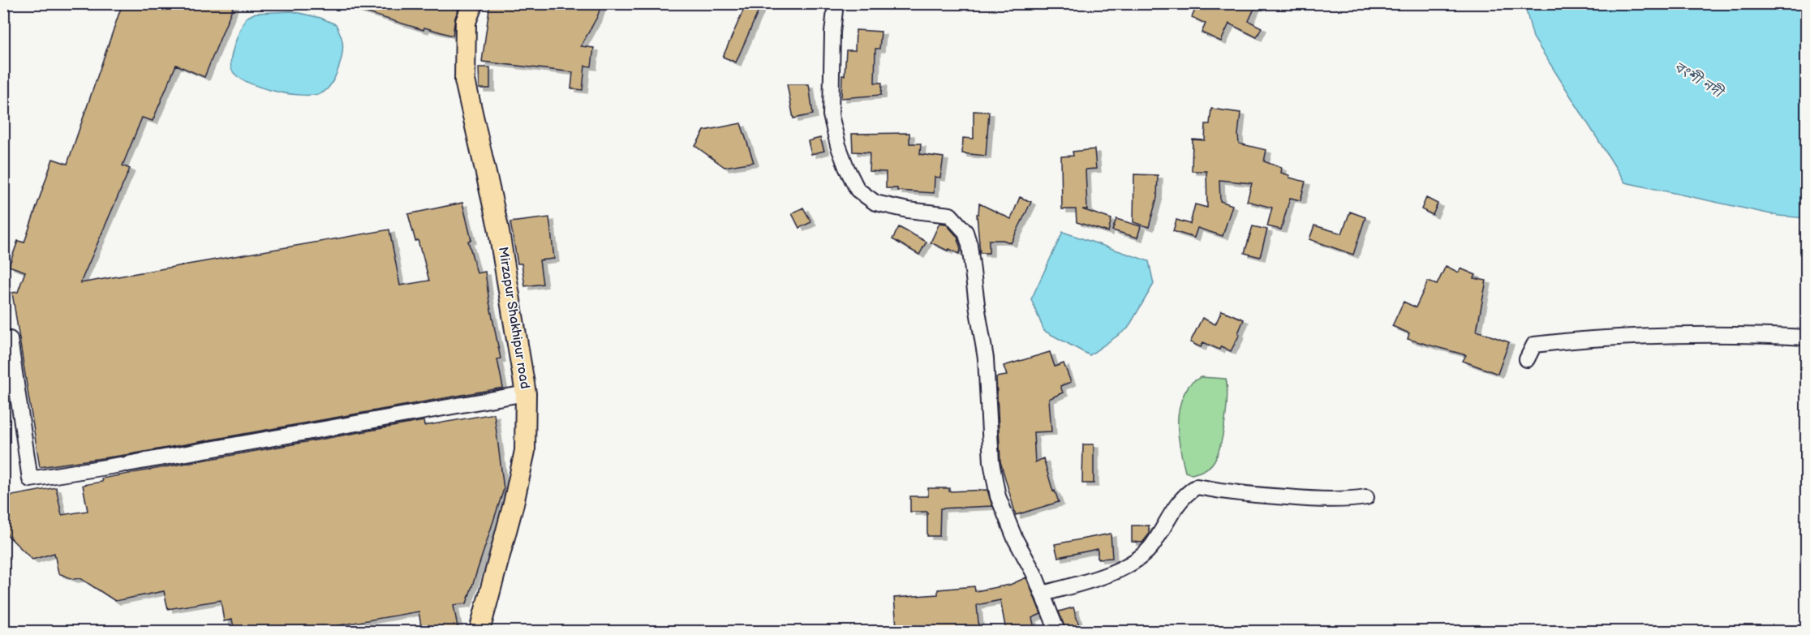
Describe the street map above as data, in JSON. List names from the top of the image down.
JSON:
{
  "streets": {
    "main road": ["Mirzapur Shakhipur road"]
  },
  "water": ["বংশী নদী"]
}
